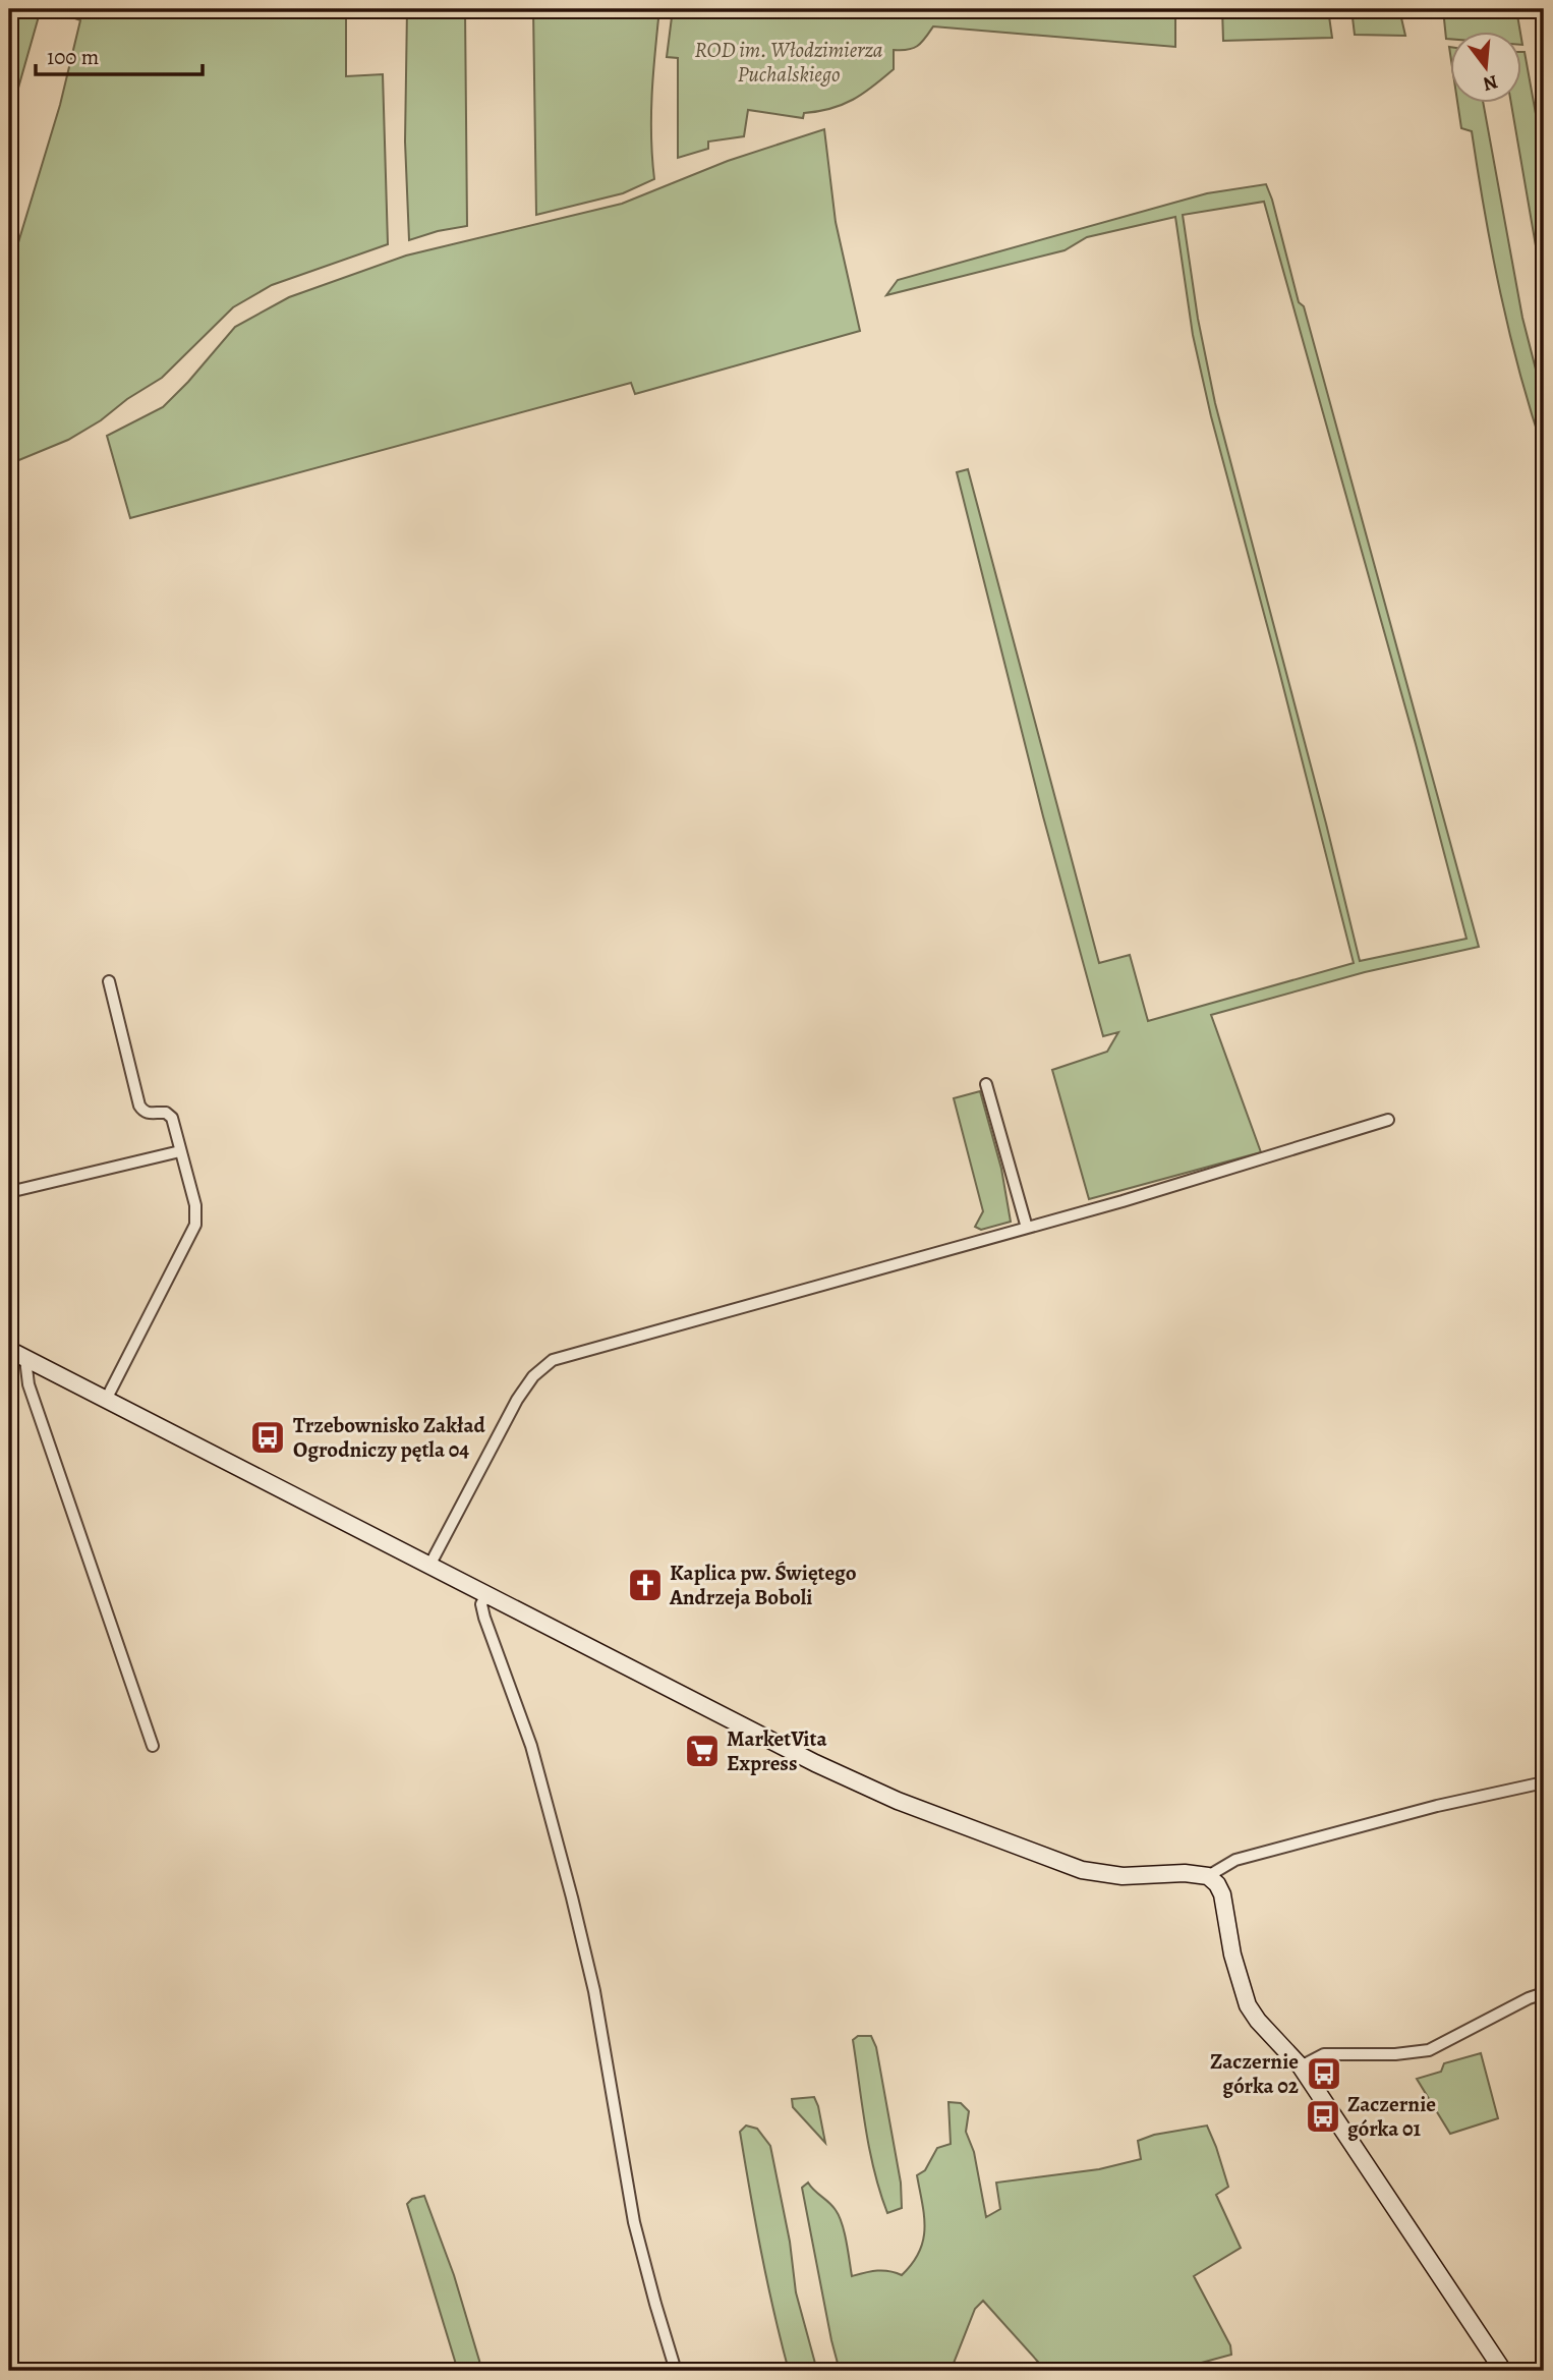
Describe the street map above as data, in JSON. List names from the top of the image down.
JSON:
{
  "parks": ["ROD im. Włodzimierza Puchalskiego"],
  "places": {
    "bus stop": ["Trzebownisko Zakład Ogrodniczy pętla 04", "Zaczernie górka 02", "Zaczernie górka 01"],
    "church": ["Kaplica pw. Świętego Andrzeja Boboli"],
    "supermarket": ["MarketVita Express"]
  },
  "scale_bar": "100 m",
  "north": "bottom"
}
